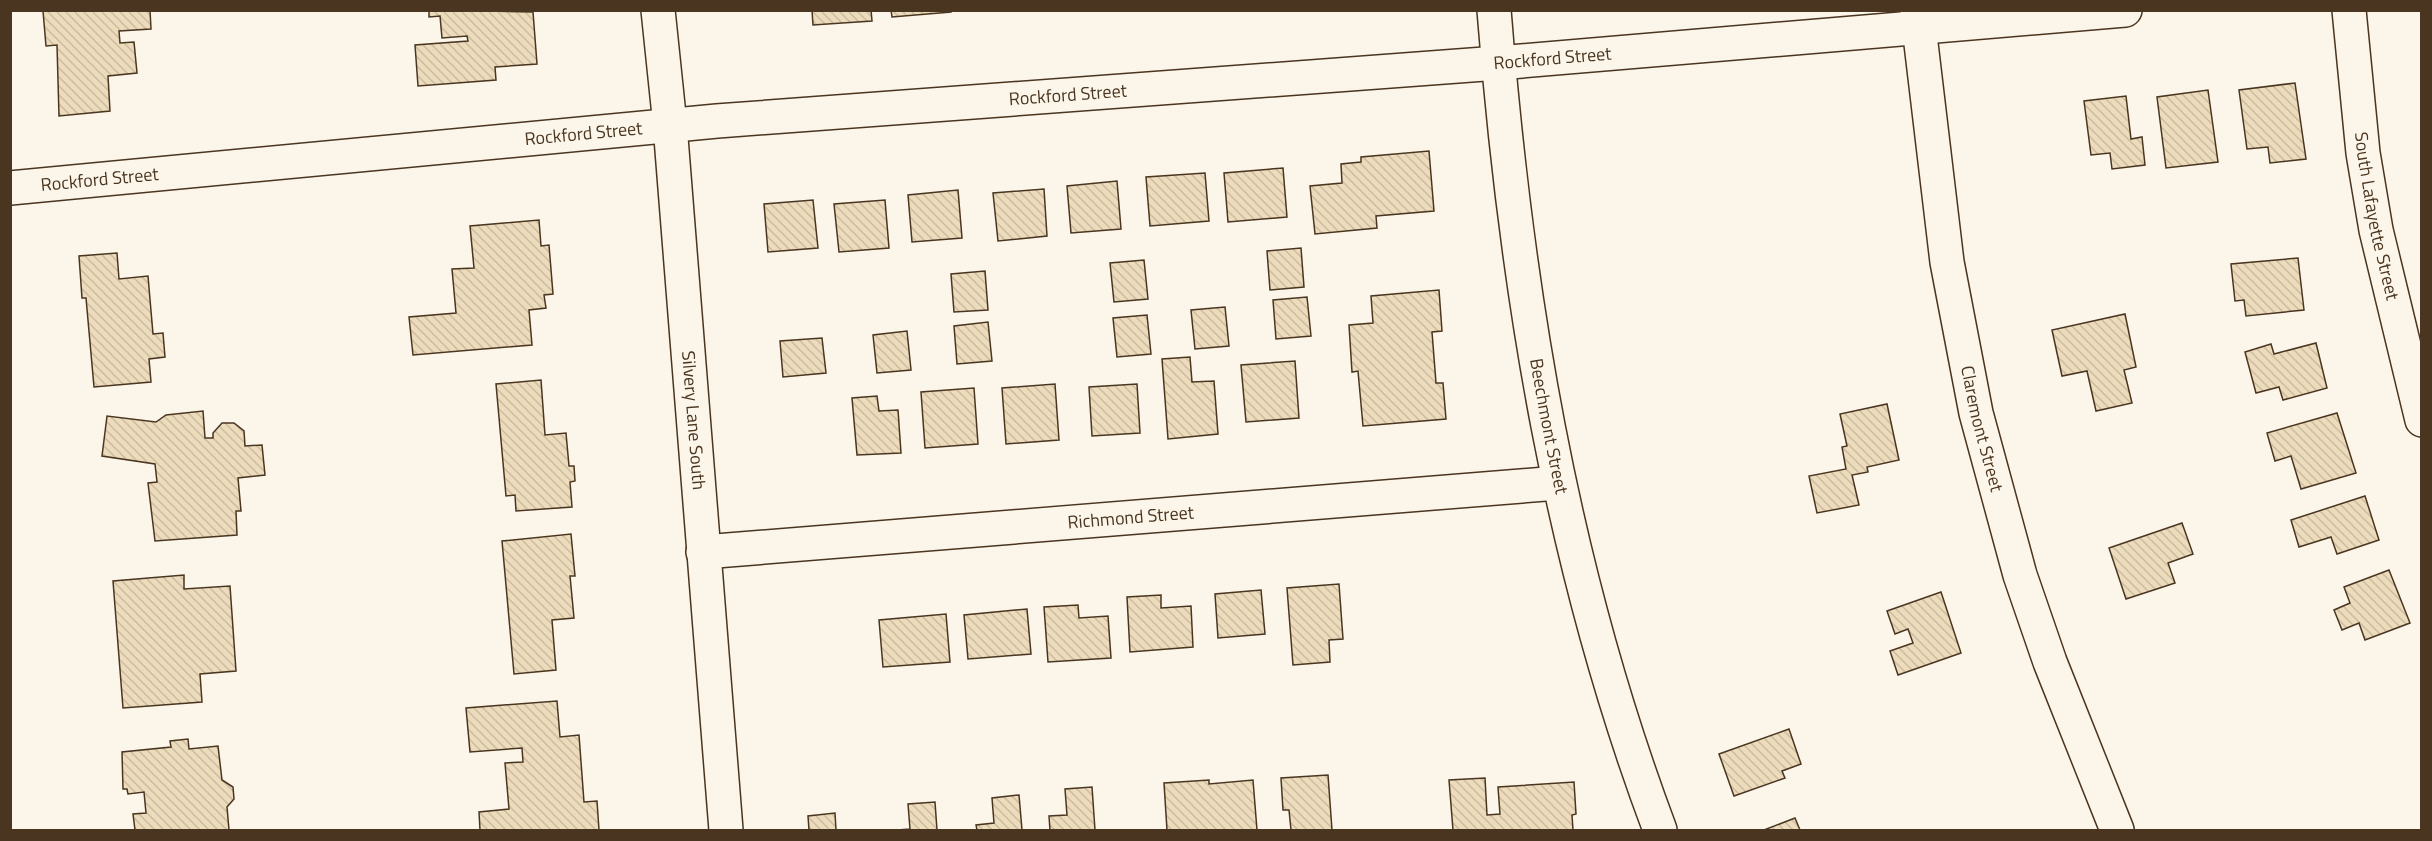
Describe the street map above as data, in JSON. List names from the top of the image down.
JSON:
{
  "streets": {
    "street": [
      "Rockford Street",
      "South Lafayette Street",
      "Silvery Lane South",
      "Beechmont Street",
      "Claremont Street",
      "Richmond Street"
    ]
  },
  "crossings": [
    ["Rockford Street", "Silvery Lane South"],
    ["Rockford Street", "Beechmont Street"],
    ["Rockford Street", "Claremont Street"],
    ["Silvery Lane South", "Richmond Street"],
    ["Beechmont Street", "Richmond Street"]
  ]
}
